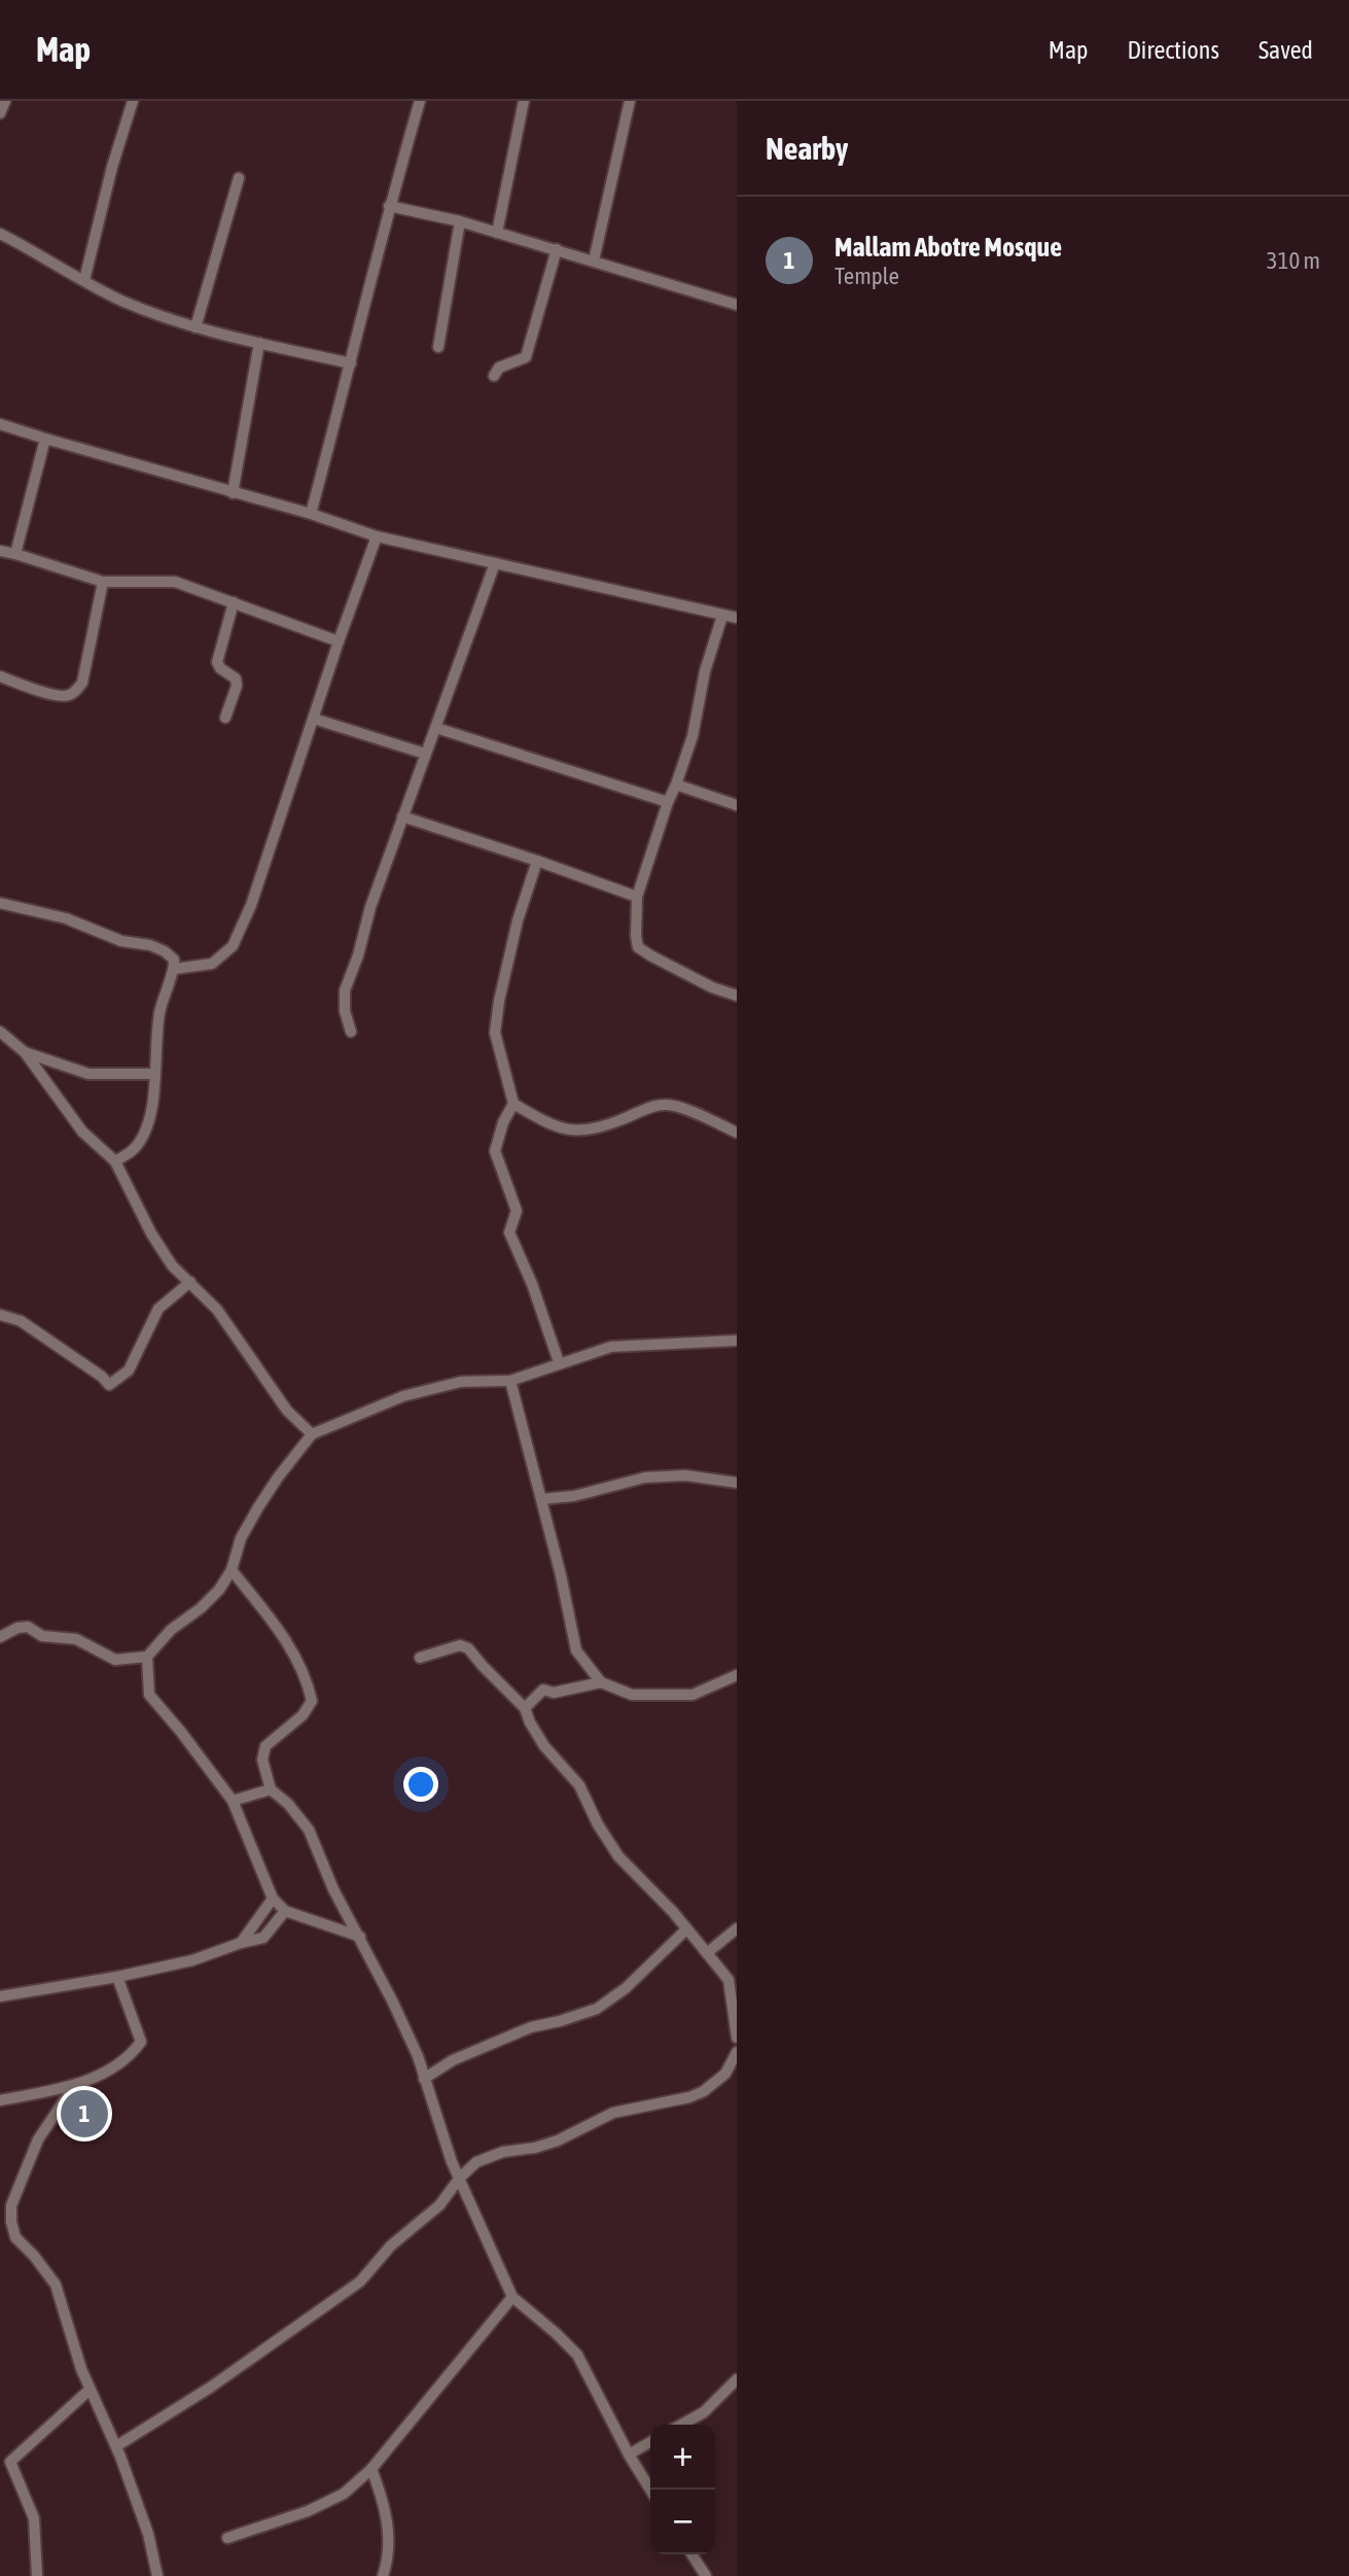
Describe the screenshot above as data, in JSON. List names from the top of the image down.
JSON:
{
  "page": {
    "header": "Map",
    "nav": ["Map", "Directions", "Saved"],
    "heading": "Nearby",
    "list": [
      {
        "mark": "1",
        "name": "Mallam Abotre Mosque",
        "note": "Temple",
        "value": "310 m"
      }
    ],
    "pins": "1",
    "map_buttons": ["+", "−"]
  }
}
